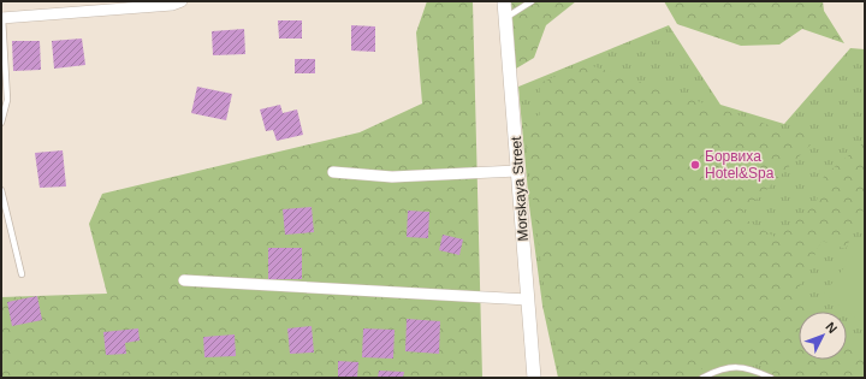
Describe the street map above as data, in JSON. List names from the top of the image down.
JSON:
{
  "streets": {
    "street": ["Morskaya Street"]
  },
  "places": ["Борвиха Hotel&Spa"],
  "north": "top right"
}
